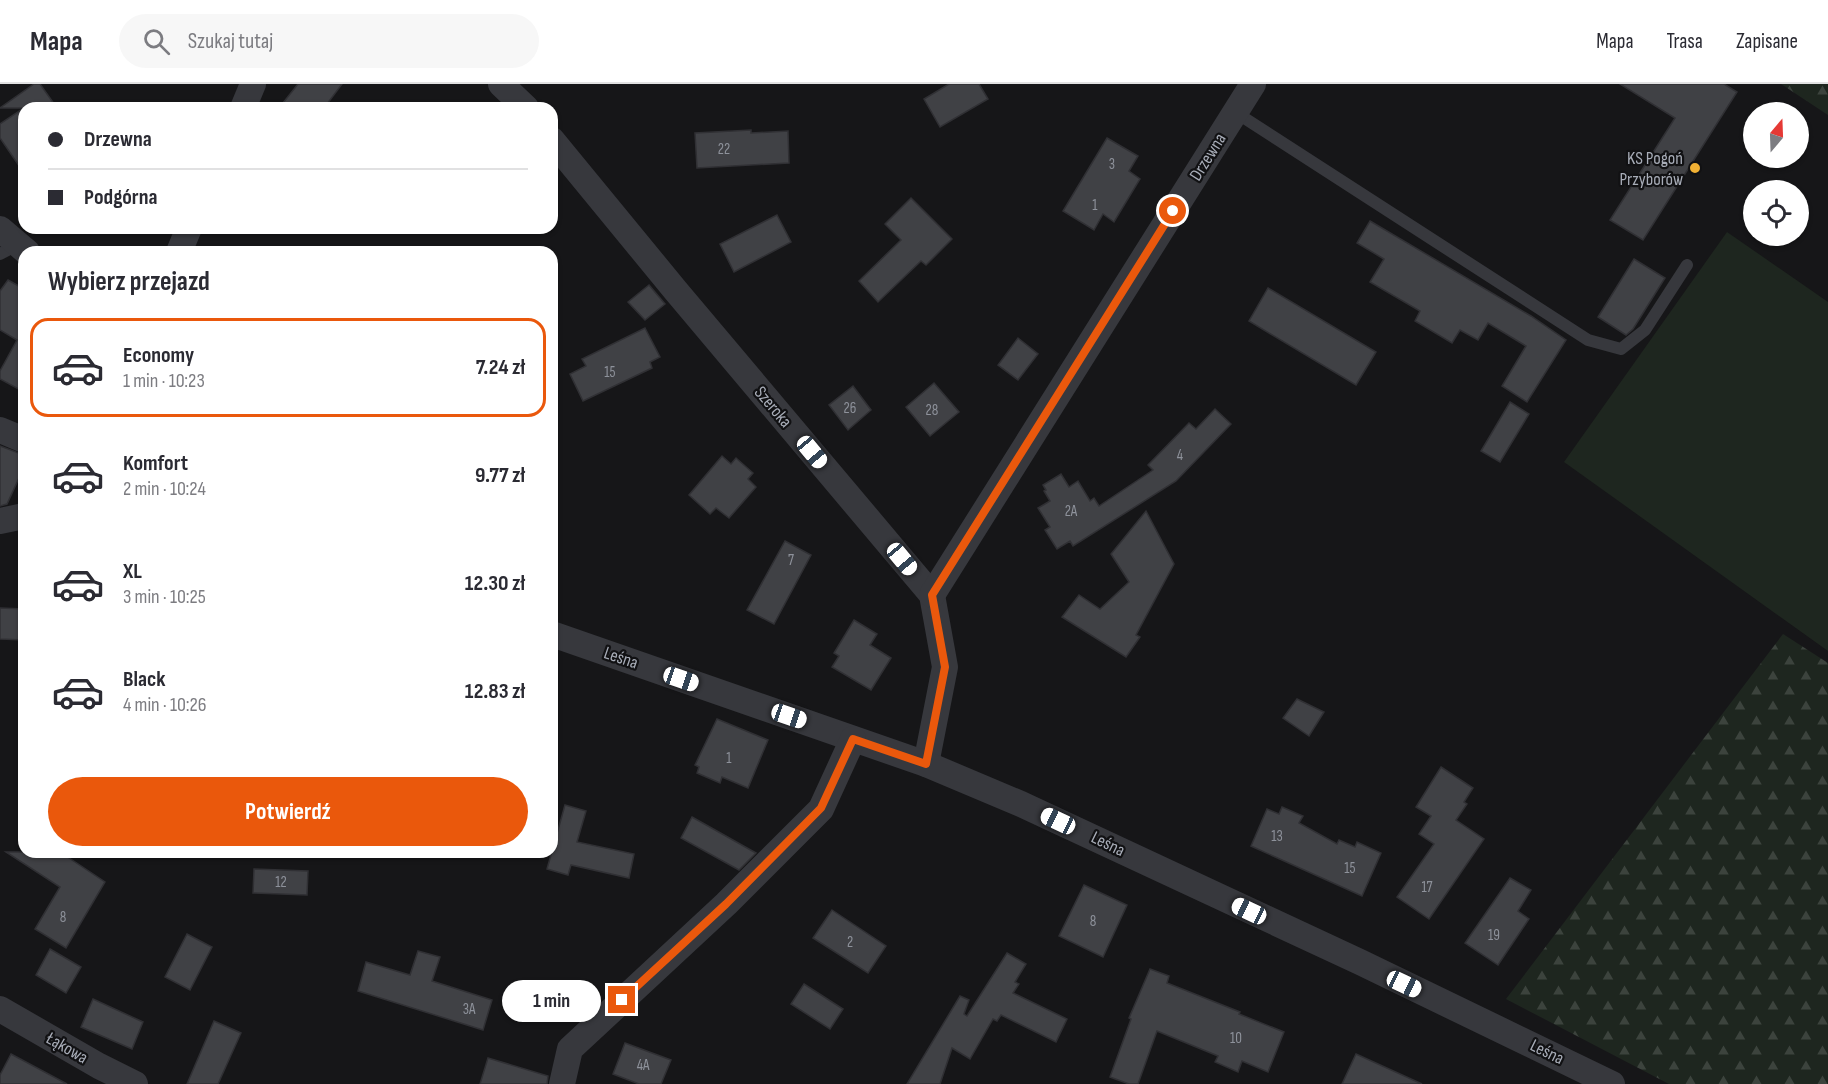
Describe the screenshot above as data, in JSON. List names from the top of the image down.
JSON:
{
  "streets": {
    "street": [
      "Drzewna",
      "Szeroka",
      "Leśna",
      "Łąkowa"
    ]
  },
  "crossings": [
    ["Drzewna", "Szeroka"],
    ["Szeroka", "Leśna"]
  ],
  "places": ["KS Pogoń Przyborów"],
  "house_numbers": [
    "22",
    "3",
    "1",
    "15",
    "26",
    "28",
    "4",
    "2A",
    "7",
    "1",
    "13",
    "15",
    "12",
    "17",
    "8",
    "8",
    "19",
    "2",
    "3A",
    "10",
    "4A"
  ],
  "north": "top",
  "page": {
    "header": "Mapa",
    "search": "Szukaj tutaj",
    "nav": ["Mapa", "Trasa", "Zapisane"],
    "banner": ["Drzewna", "Podgórna"],
    "heading": "Wybierz przejazd",
    "list": [
      {
        "name": "Economy",
        "note": "1 min · 10:23",
        "value": "7.24 zł"
      },
      {
        "name": "Komfort",
        "note": "2 min · 10:24",
        "value": "9.77 zł"
      },
      {
        "name": "XL",
        "note": "3 min · 10:25",
        "value": "12.30 zł"
      },
      {
        "name": "Black",
        "note": "4 min · 10:26",
        "value": "12.83 zł"
      }
    ],
    "buttons": "Potwierdź",
    "bubble": "1 min"
  }
}
